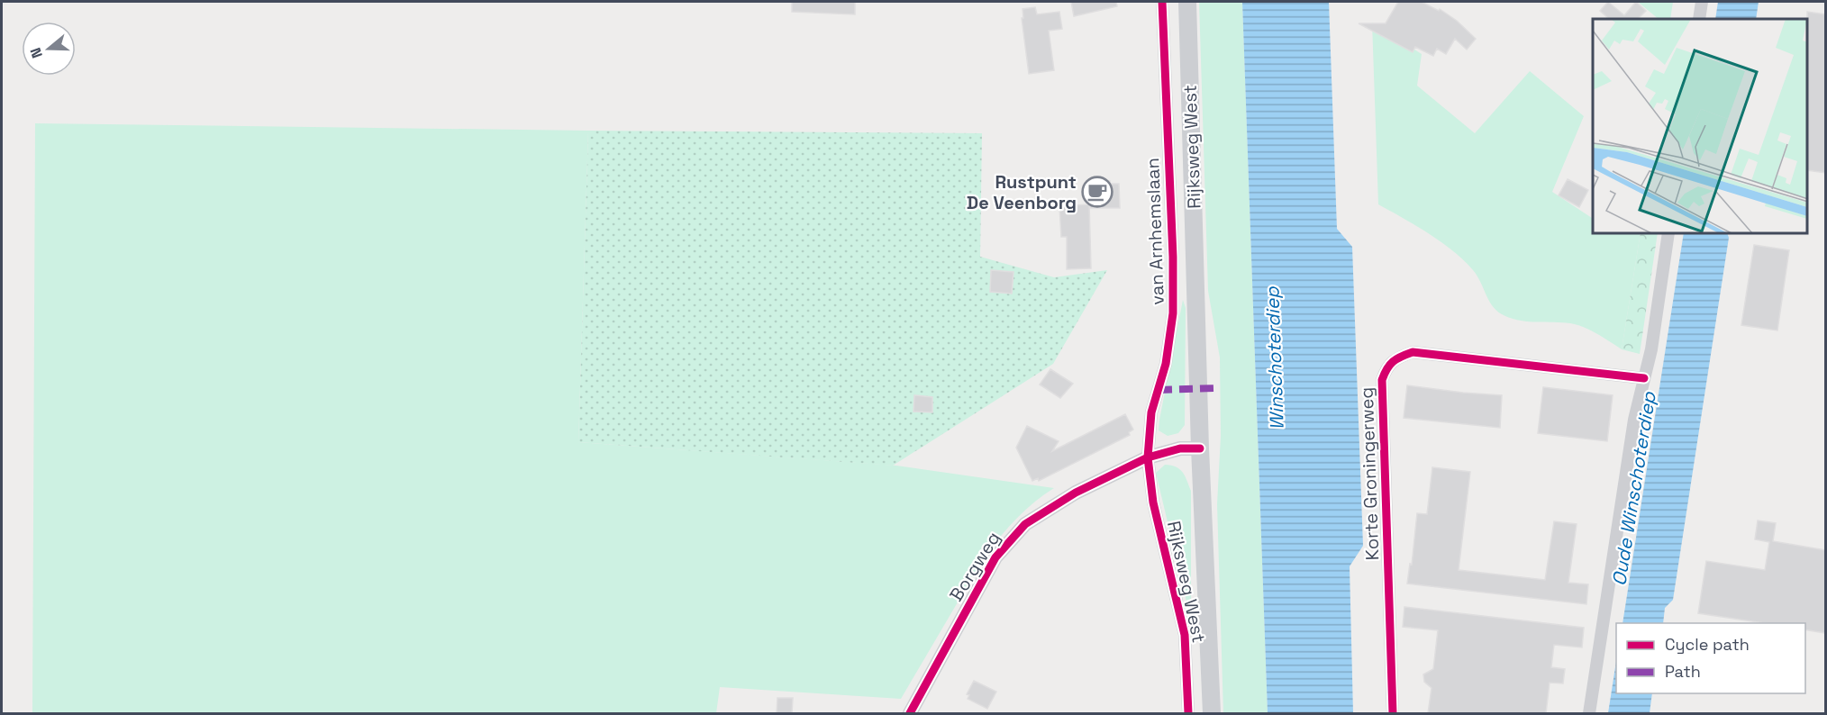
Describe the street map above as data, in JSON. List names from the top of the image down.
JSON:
{
  "streets": {
    "main road": ["Rijksweg West"],
    "street": ["van Arnhemslaan", "Korte Groningerweg", "Borgweg"]
  },
  "crossings": [
    ["Rijksweg West", "van Arnhemslaan"],
    ["Rijksweg West", "Borgweg"],
    ["van Arnhemslaan", "Borgweg"]
  ],
  "water": ["Winschoterdiep", "Oude Winschoterdiep"],
  "places": {
    "cafe": ["Rustpunt De Veenborg"]
  },
  "legend": ["Cycle path", "Path"],
  "north": "left"
}
